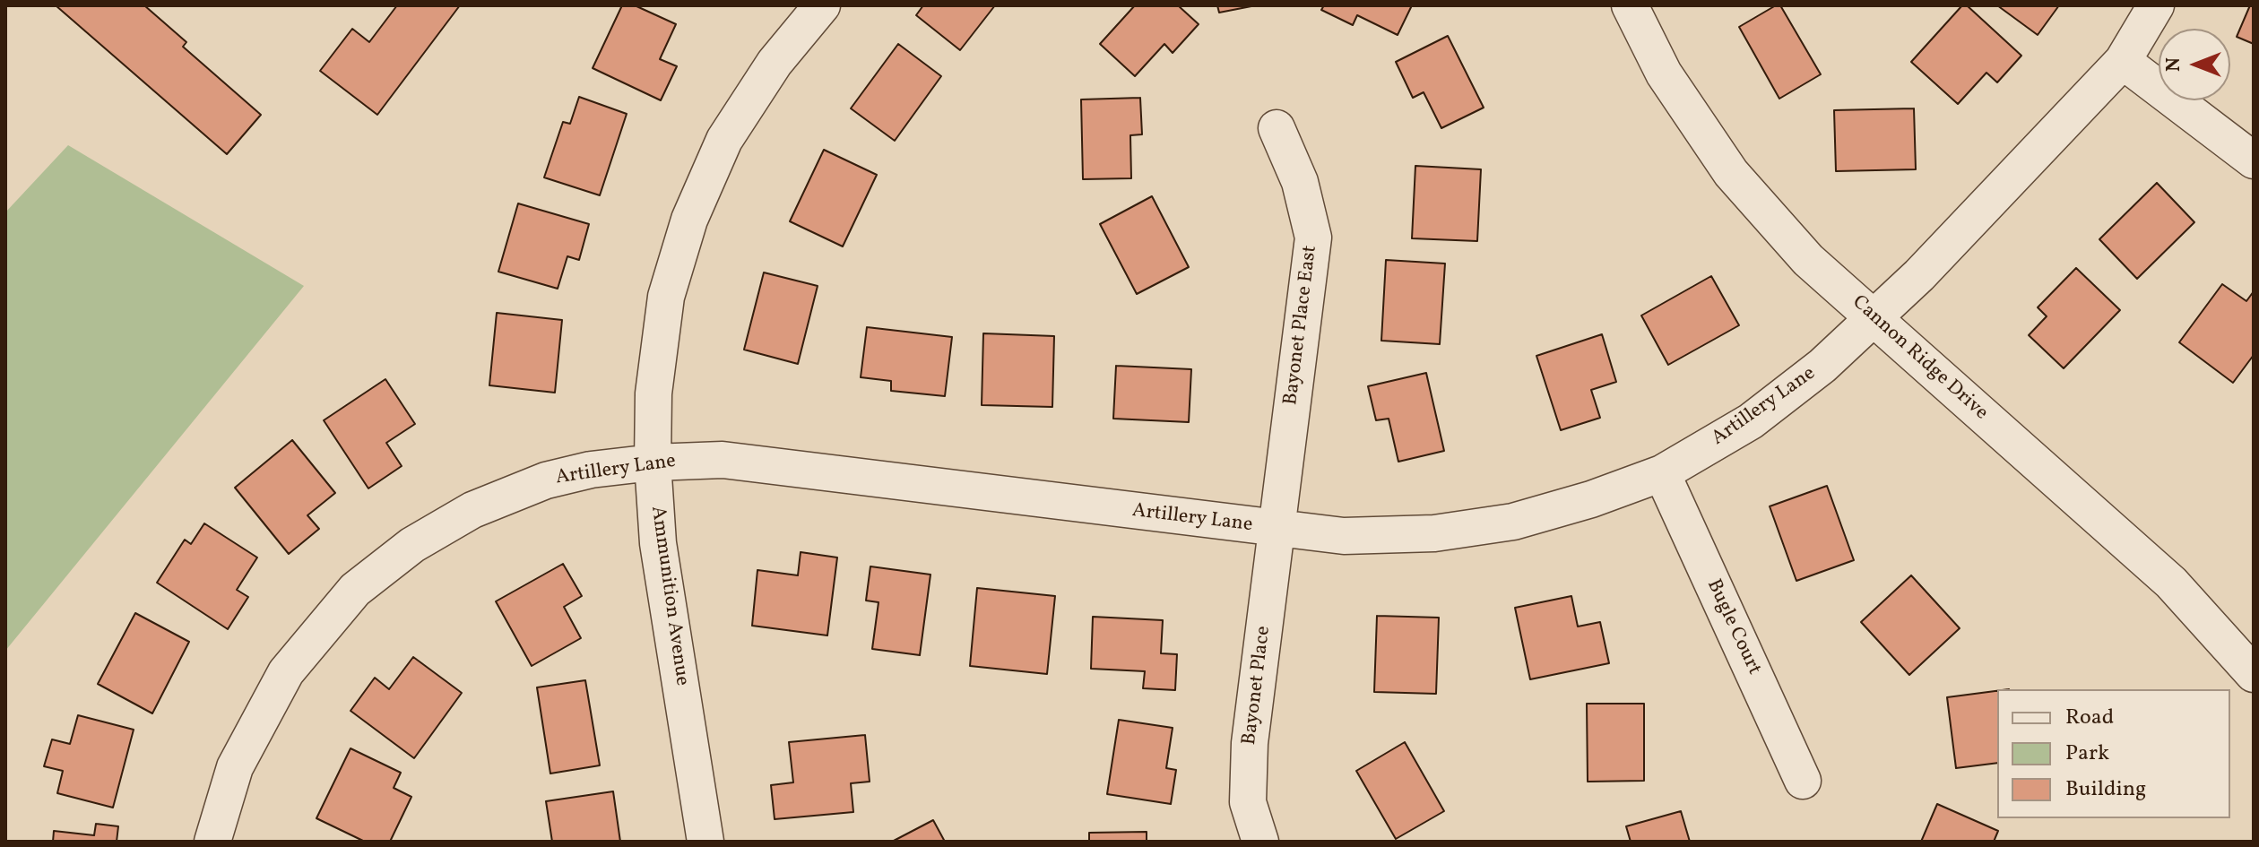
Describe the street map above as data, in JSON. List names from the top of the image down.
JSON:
{
  "streets": {
    "street": [
      "Bayonet Place East",
      "Cannon Ridge Drive",
      "Artillery Lane",
      "Ammunition Avenue",
      "Bugle Court",
      "Bayonet Place"
    ]
  },
  "crossings": [
    ["Bayonet Place East", "Artillery Lane"],
    ["Bayonet Place East", "Bayonet Place"],
    ["Cannon Ridge Drive", "Artillery Lane"],
    ["Artillery Lane", "Ammunition Avenue"],
    ["Artillery Lane", "Bugle Court"],
    ["Artillery Lane", "Bayonet Place"]
  ],
  "legend": ["Road", "Park", "Building"],
  "north": "left"
}
